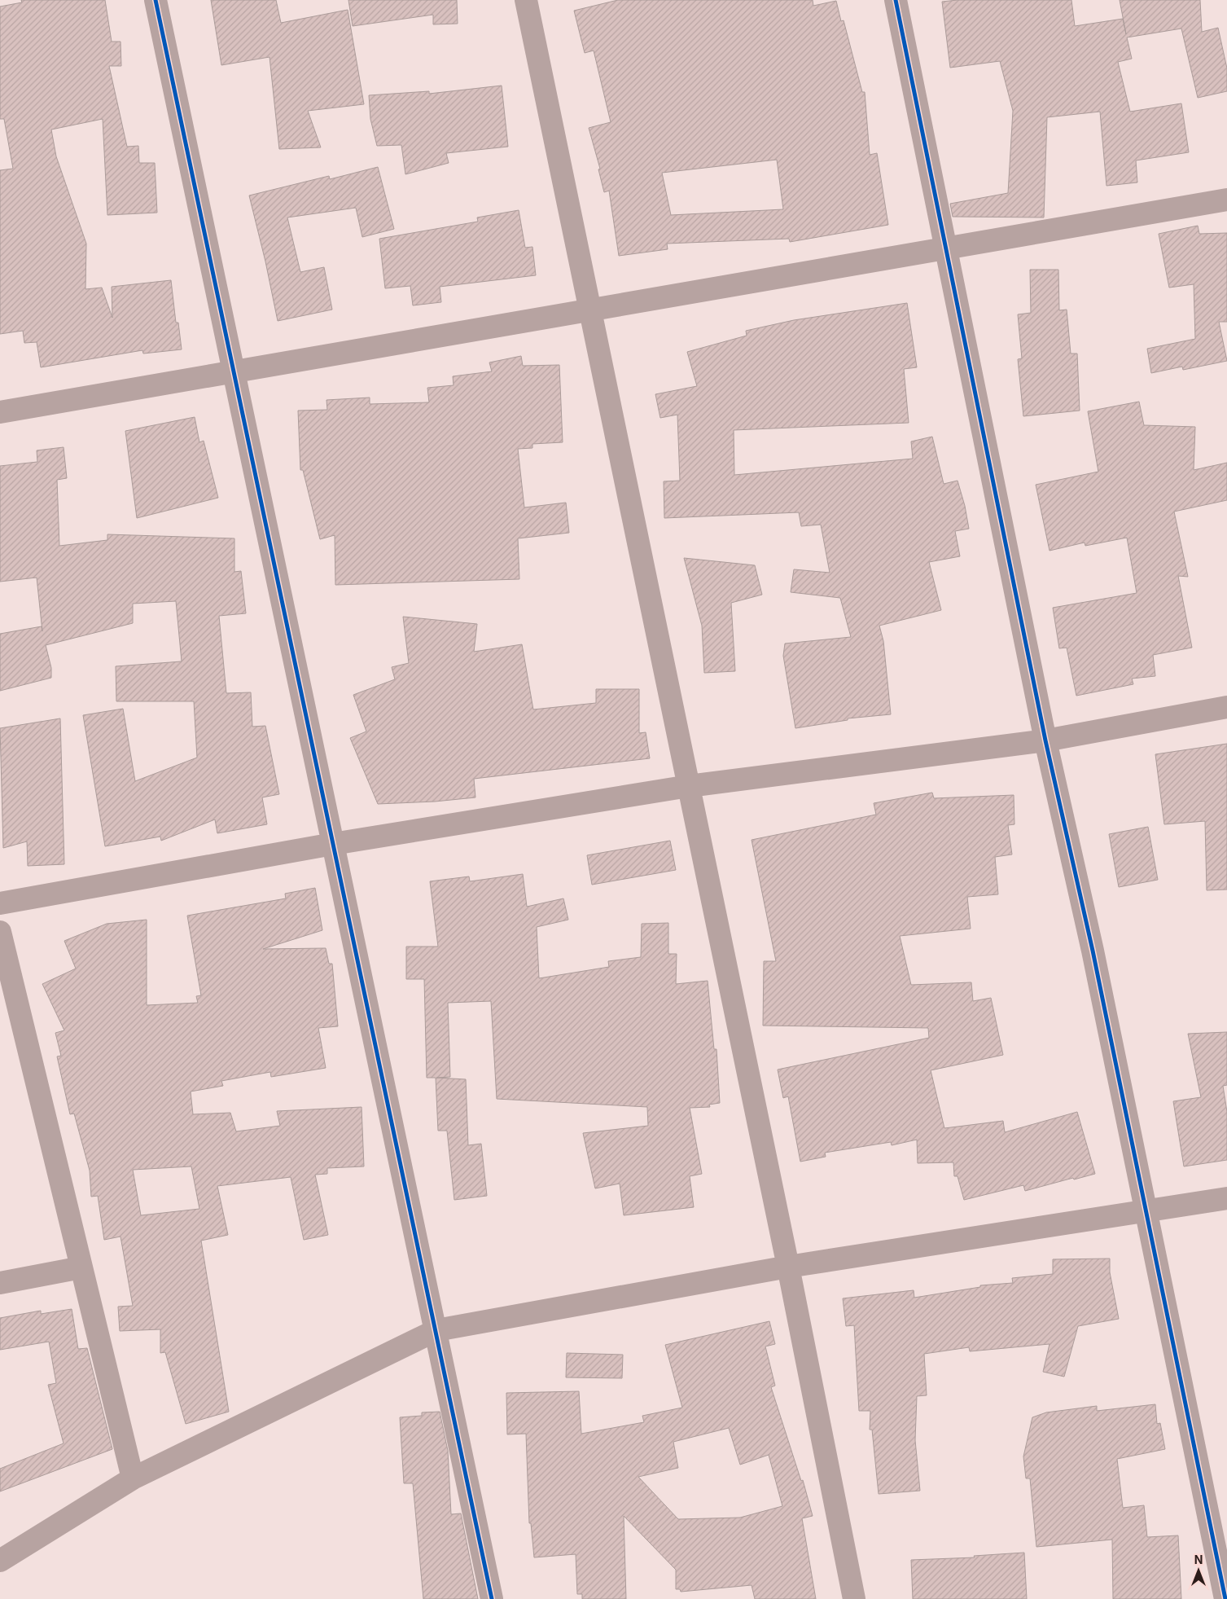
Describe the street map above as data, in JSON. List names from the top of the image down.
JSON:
{
  "north": "top"
}
